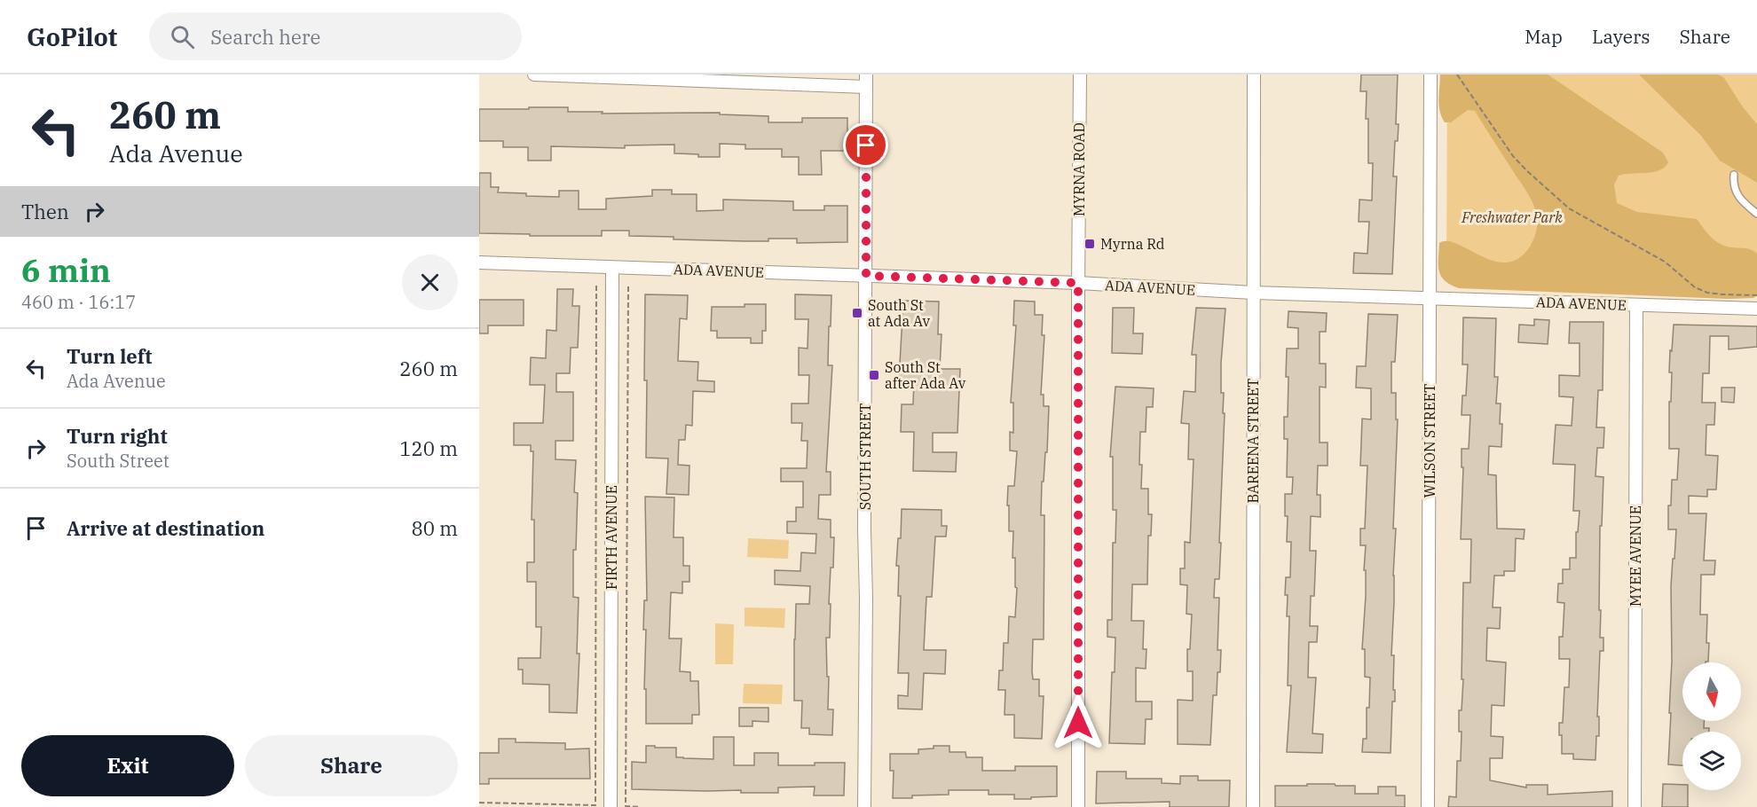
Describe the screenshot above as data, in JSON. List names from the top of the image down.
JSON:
{
  "streets": {
    "street": [
      "MYRNA ROAD",
      "ADA AVENUE",
      "BAREENA STREET",
      "WILSON STREET",
      "SOUTH STREET",
      "FIRTH AVENUE",
      "MYEE AVENUE"
    ]
  },
  "crossings": [
    ["MYRNA ROAD", "ADA AVENUE"],
    ["ADA AVENUE", "BAREENA STREET"],
    ["ADA AVENUE", "WILSON STREET"],
    ["ADA AVENUE", "SOUTH STREET"],
    ["ADA AVENUE", "FIRTH AVENUE"],
    ["ADA AVENUE", "MYEE AVENUE"]
  ],
  "parks": ["Freshwater Park"],
  "places": {
    "transit": ["Myrna Rd", "South St at Ada Av", "South St after Ada Av"]
  },
  "north": "bottom",
  "page": {
    "header": "GoPilot",
    "search": "Search here",
    "nav": ["Map", "Layers", "Share"],
    "turn": ["260 m", "Ada Avenue"],
    "then": "Then",
    "heading": ["6 min", "460 m · 16:17"],
    "list": [
      {
        "name": "Turn left",
        "note": "Ada Avenue",
        "value": "260 m"
      },
      {
        "name": "Turn right",
        "note": "South Street",
        "value": "120 m"
      },
      {
        "name": "Arrive at destination",
        "value": "80 m"
      }
    ],
    "buttons": ["Exit", "Share"]
  }
}
